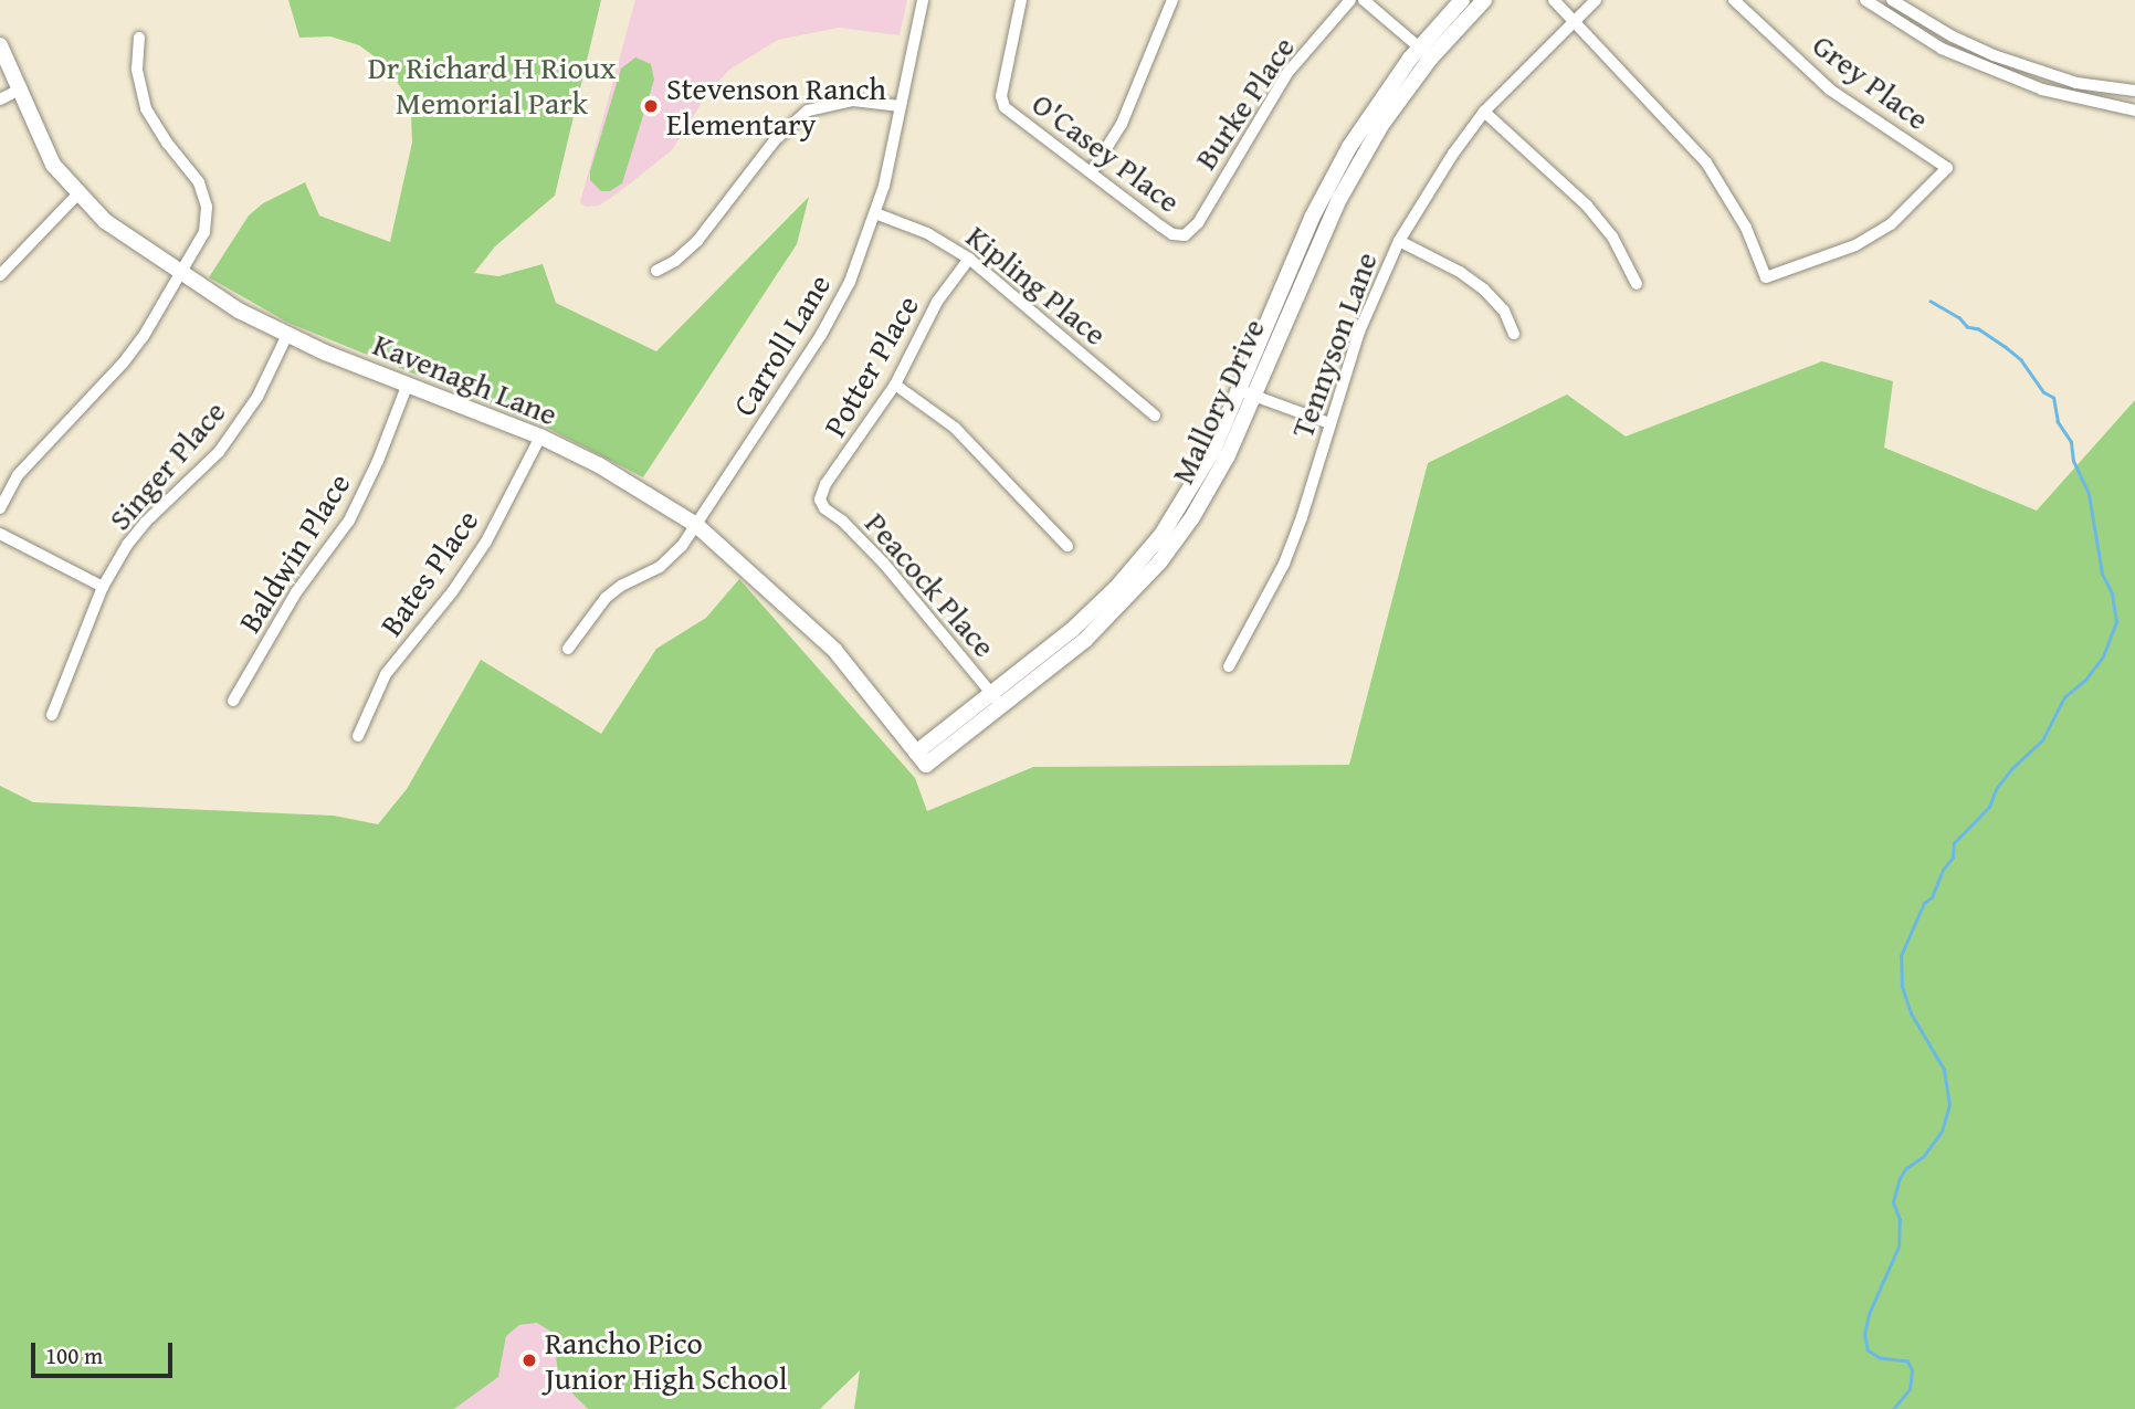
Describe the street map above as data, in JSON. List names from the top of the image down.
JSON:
{
  "streets": {
    "main road": ["Kavenagh Lane", "Mallory Drive"],
    "street": [
      "Grey Place",
      "Burke Place",
      "O'Casey Place",
      "Kipling Place",
      "Carroll Lane",
      "Tennyson Lane",
      "Potter Place",
      "Singer Place",
      "Baldwin Place",
      "Bates Place",
      "Peacock Place"
    ]
  },
  "crossings": [
    ["Grey Place", "Tennyson Lane"],
    ["Burke Place", "O'Casey Place"],
    ["Kipling Place", "Carroll Lane"],
    ["Kipling Place", "Potter Place"],
    ["Carroll Lane", "Kavenagh Lane"],
    ["Potter Place", "Peacock Place"],
    ["Kavenagh Lane", "Mallory Drive"],
    ["Kavenagh Lane", "Singer Place"],
    ["Kavenagh Lane", "Baldwin Place"],
    ["Kavenagh Lane", "Bates Place"],
    ["Mallory Drive", "Peacock Place"]
  ],
  "parks": ["Dr Richard H Rioux Memorial Park"],
  "places": ["Stevenson Ranch Elementary", "Rancho Pico Junior High School"],
  "scale_bar": "100 m"
}
